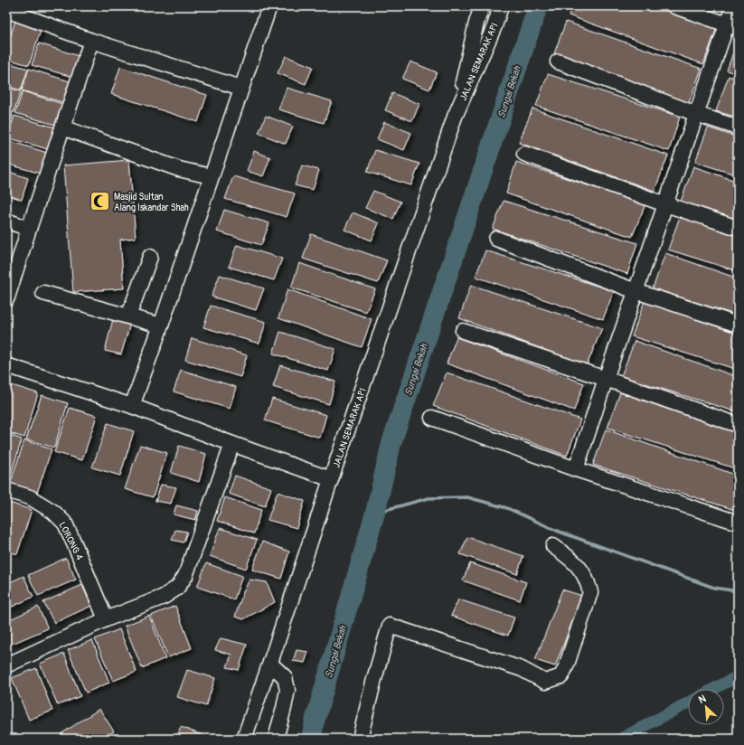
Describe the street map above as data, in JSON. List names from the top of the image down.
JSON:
{
  "streets": {
    "street": ["JALAN SEMARAK API", "LORONG 4"]
  },
  "water": ["Sungai Bekah"],
  "places": {
    "mosque": ["Masjid Sultan Alang Iskandar Shah"]
  },
  "north": "top left"
}
